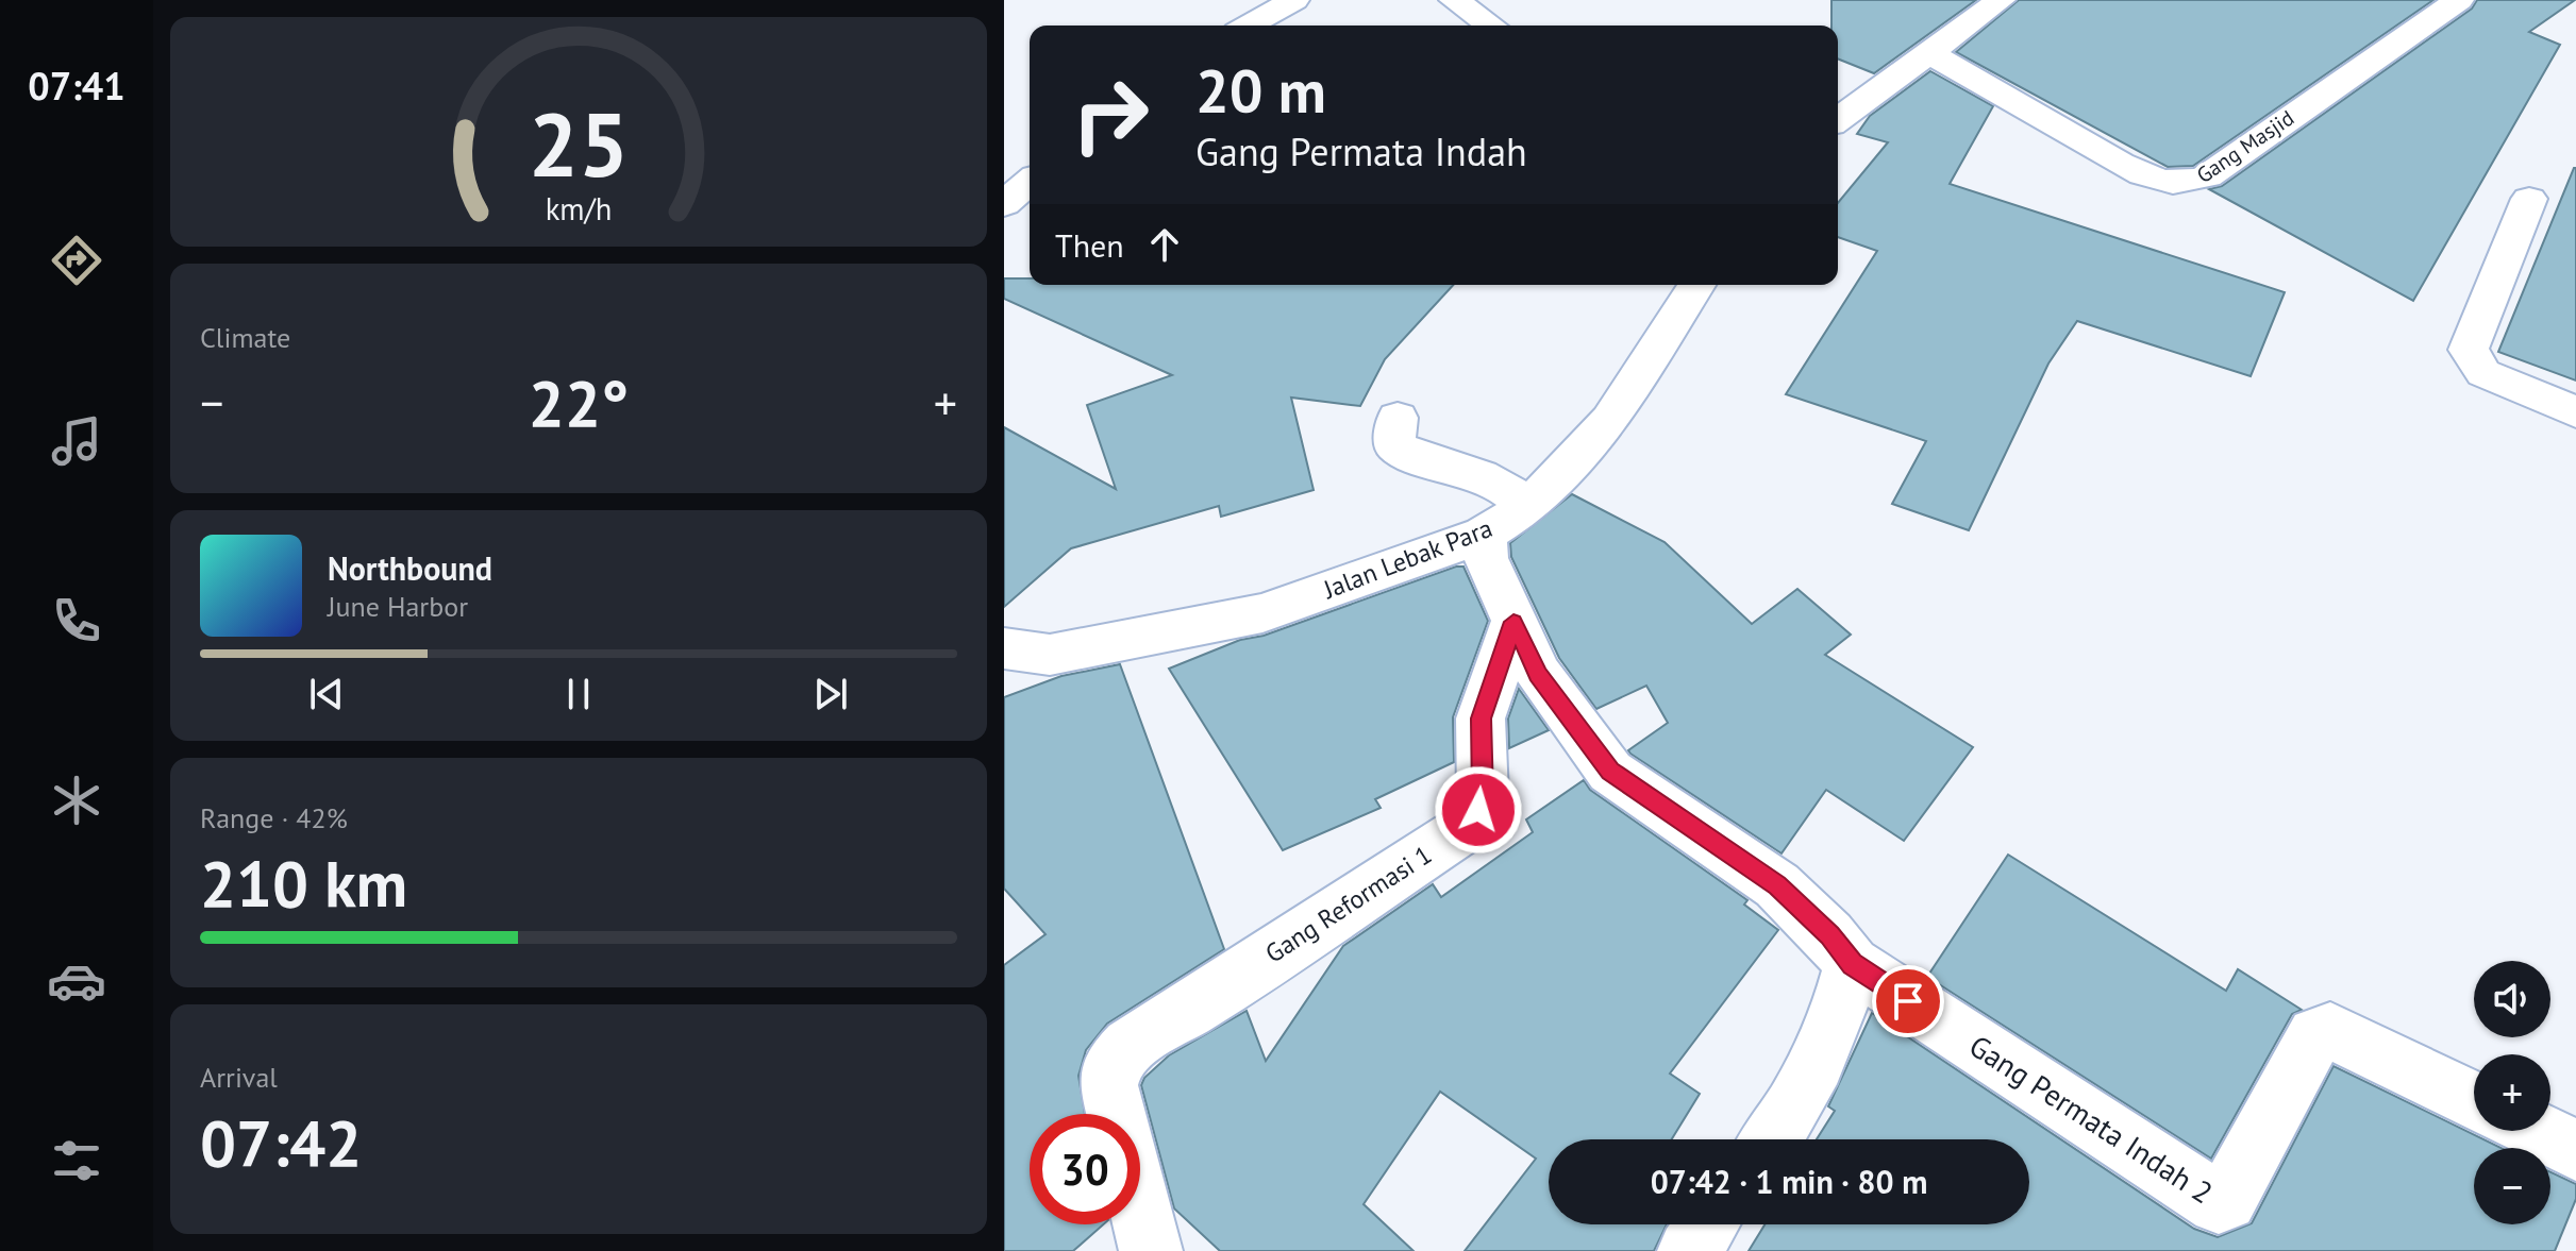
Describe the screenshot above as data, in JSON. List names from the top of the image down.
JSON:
{
  "streets": {
    "street": [
      "Gang Masjid",
      "Jalan Lebak Para",
      "Gang Reformasi 1",
      "Gang Permata Indah 2"
    ]
  },
  "page": {
    "tabs": "07:41",
    "turn": ["20 m", "Gang Permata Indah"],
    "then": "Then",
    "tile": [
      "Climate",
      ["Range · 42%", "210 km"],
      ["Arrival", "07:42"]
    ],
    "heat": ["−", "22°", "+"],
    "song": ["Northbound", "June Harbor"],
    "map_buttons": ["+", "−"],
    "limit": "30",
    "trip": "07:42 · 1 min · 80 m",
    "gauge": ["25", "km/h"]
  }
}
